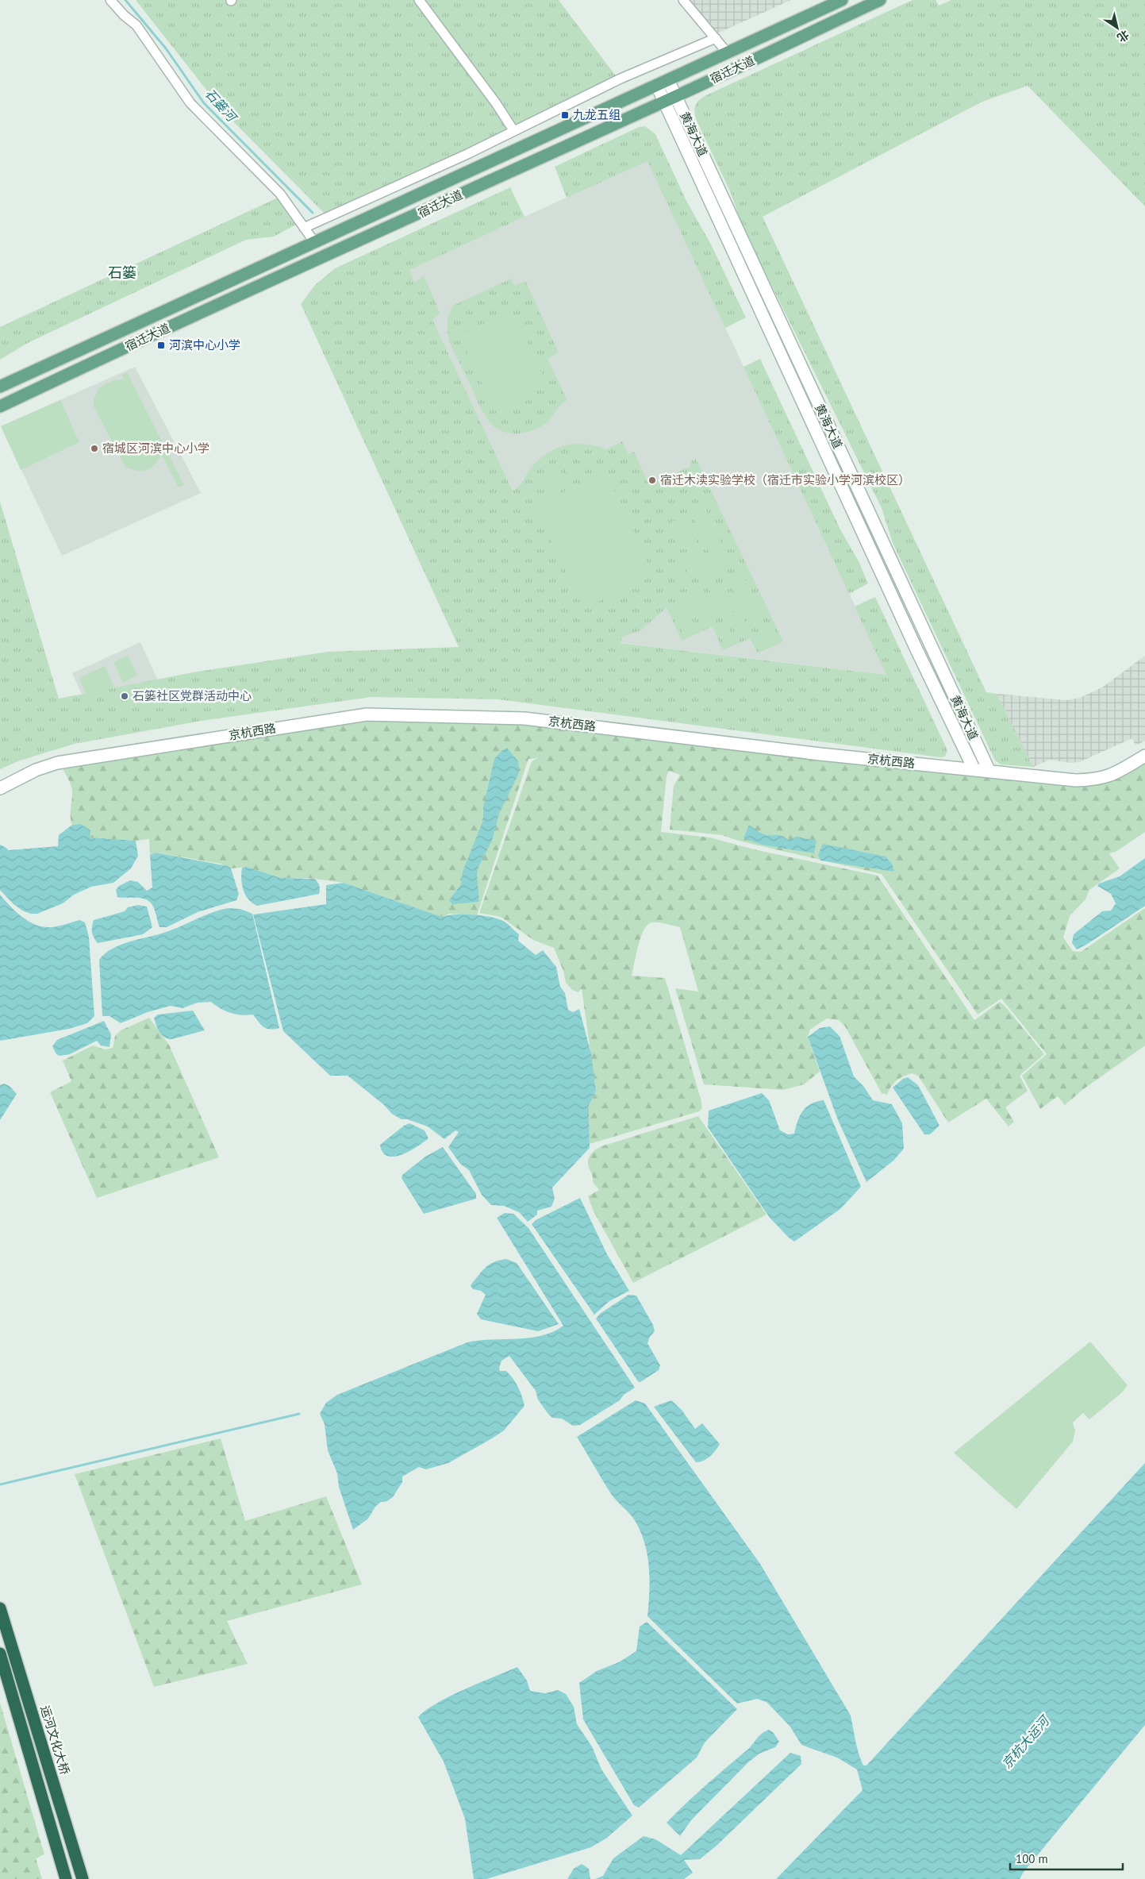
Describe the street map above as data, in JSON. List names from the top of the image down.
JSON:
{
  "streets": {
    "highway": ["运河文化大桥"],
    "main road": ["宿迁大道", "黄海大道", "京杭西路"]
  },
  "crossings": [
    ["宿迁大道", "黄海大道"],
    ["黄海大道", "京杭西路"]
  ],
  "districts": ["石篓"],
  "water": ["石篓河", "京杭大运河"],
  "places": {
    "transit": ["九龙五组", "河滨中心小学"],
    "other": ["宿城区河滨中心小学", "宿迁木渎实验学校（宿迁市实验小学河滨校区）", "石篓社区党群活动中心"]
  },
  "scale_bar": "100 m",
  "north": "bottom right"
}
